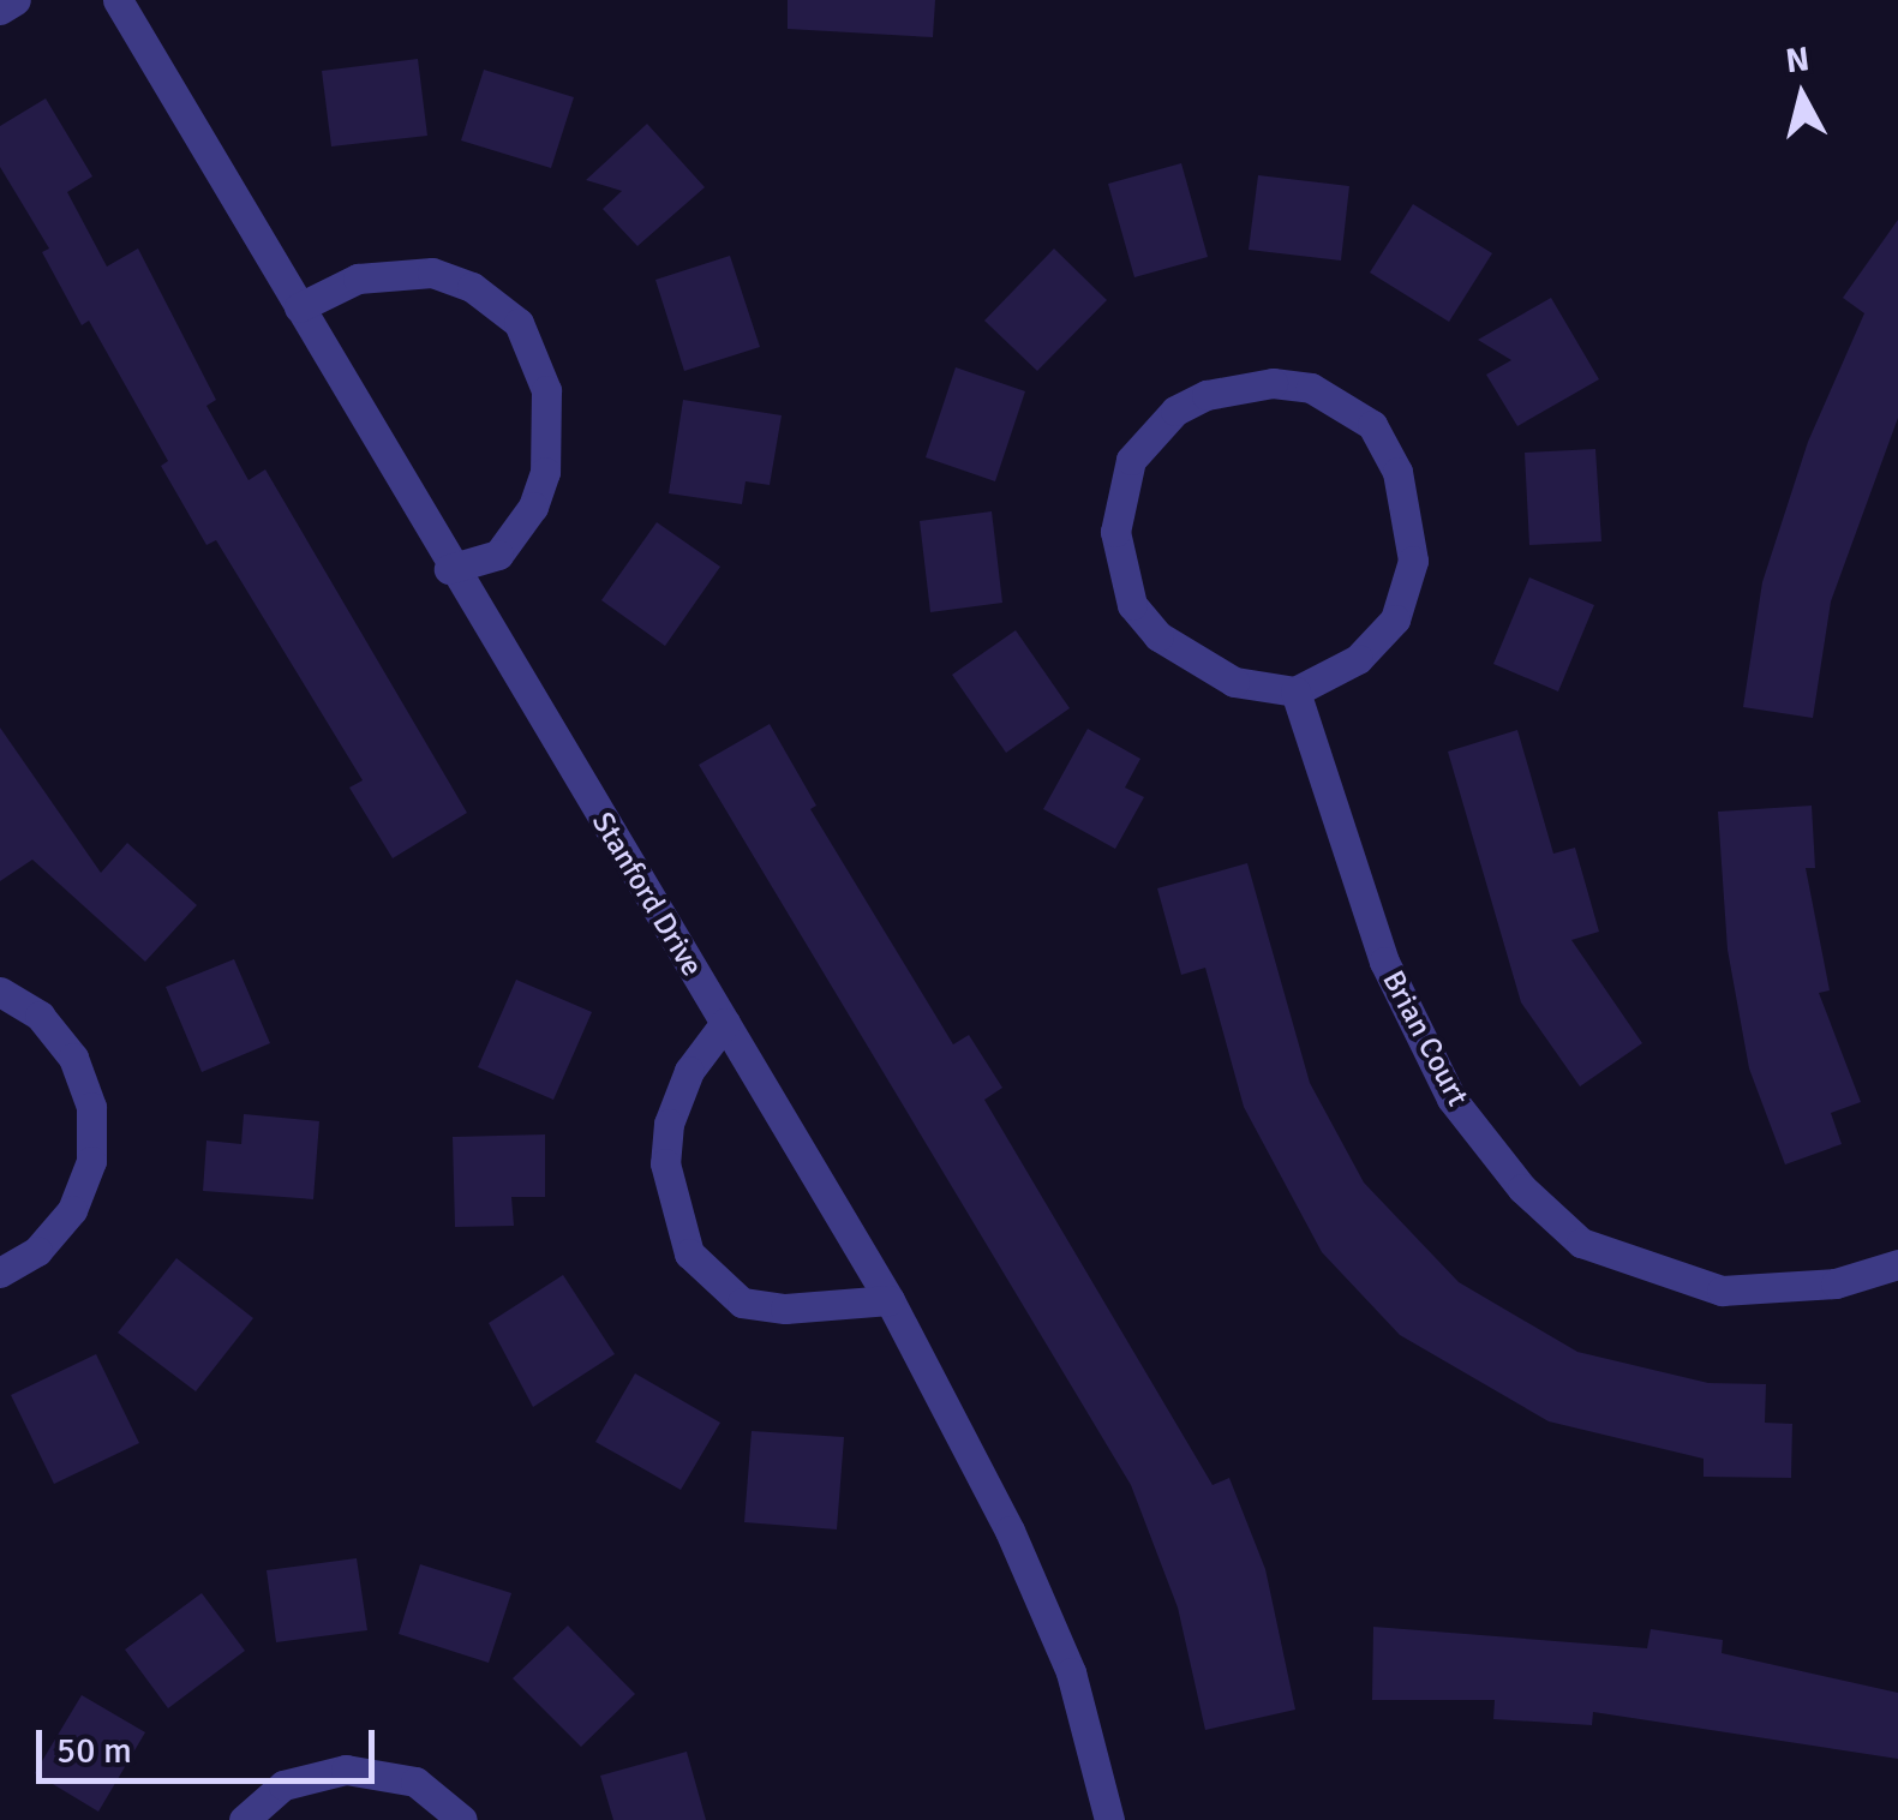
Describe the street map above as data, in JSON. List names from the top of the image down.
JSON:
{
  "streets": {
    "street": ["Stanford Drive", "Brian Court"]
  },
  "scale_bar": "50 m",
  "north": "top"
}
